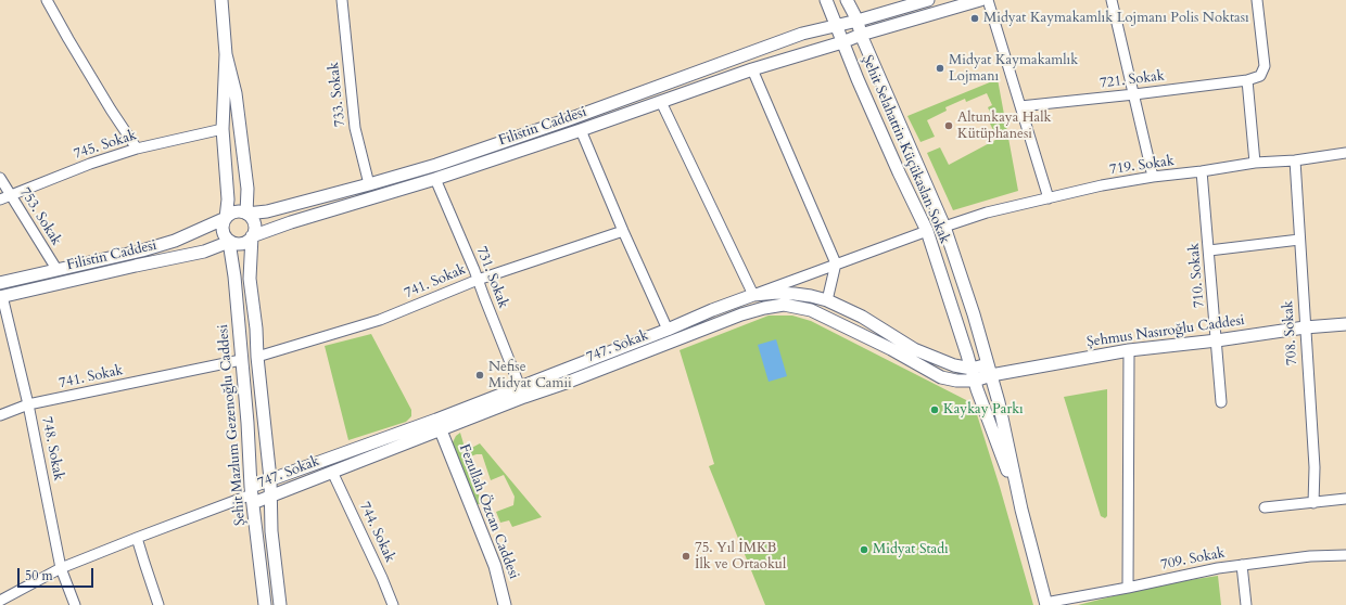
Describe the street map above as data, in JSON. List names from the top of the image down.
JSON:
{
  "streets": {
    "street": [
      "721. Sokak",
      "733. Sokak",
      "Filistin Caddesi",
      "745. Sokak",
      "Şehit Selahattin Küçükaslan Sokak",
      "719. Sokak",
      "753. Sokak",
      "710. Sokak",
      "731. Sokak",
      "741. Sokak",
      "Şehmus Nasıroğlu Caddesi",
      "708. Sokak",
      "747. Sokak",
      "Şehit Mazlum Gezenoğlu Caddesi",
      "748. Sokak",
      "Fezullah Özcan Caddesi",
      "744. Sokak",
      "709. Sokak"
    ]
  },
  "crossings": [
    ["733. Sokak", "Filistin Caddesi"],
    ["Filistin Caddesi", "Şehit Selahattin Küçükaslan Sokak"],
    ["Filistin Caddesi", "753. Sokak"],
    ["Filistin Caddesi", "731. Sokak"],
    ["Filistin Caddesi", "Şehit Mazlum Gezenoğlu Caddesi"],
    ["Filistin Caddesi", "748. Sokak"],
    ["745. Sokak", "753. Sokak"],
    ["Şehit Selahattin Küçükaslan Sokak", "719. Sokak"],
    ["Şehit Selahattin Küçükaslan Sokak", "Şehmus Nasıroğlu Caddesi"],
    ["Şehit Selahattin Küçükaslan Sokak", "747. Sokak"],
    ["Şehit Selahattin Küçükaslan Sokak", "709. Sokak"],
    ["719. Sokak", "710. Sokak"],
    ["719. Sokak", "708. Sokak"],
    ["710. Sokak", "Şehmus Nasıroğlu Caddesi"],
    ["731. Sokak", "741. Sokak"],
    ["741. Sokak", "Şehit Mazlum Gezenoğlu Caddesi"],
    ["741. Sokak", "748. Sokak"],
    ["Şehmus Nasıroğlu Caddesi", "708. Sokak"],
    ["Şehmus Nasıroğlu Caddesi", "747. Sokak"],
    ["747. Sokak", "Şehit Mazlum Gezenoğlu Caddesi"],
    ["747. Sokak", "748. Sokak"],
    ["747. Sokak", "Fezullah Özcan Caddesi"],
    ["747. Sokak", "744. Sokak"]
  ],
  "places": [
    "Midyat Kaymakamlık Lojmanı Polis Noktası",
    "Midyat Kaymakamlık Lojmanı",
    "Altunkaya Halk Kütüphanesi",
    "Nefise Midyat Camii",
    "Kaykay Parkı",
    "Midyat Stadı",
    "75. Yıl İMKB İlk ve Ortaokul"
  ],
  "scale_bar": "50 m"
}
